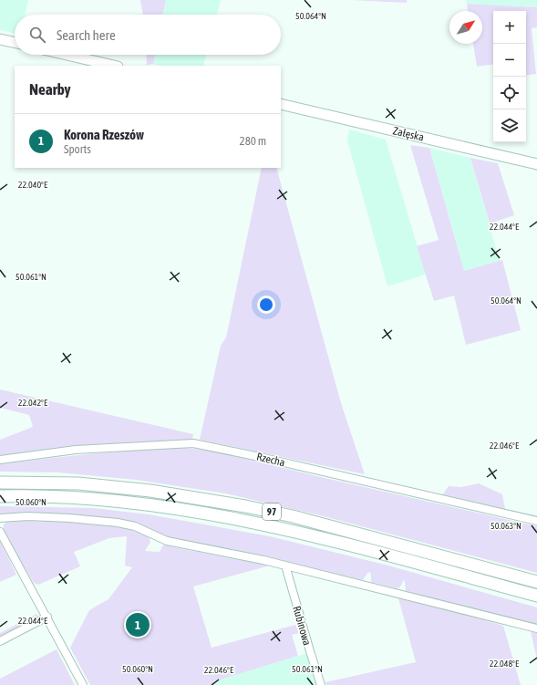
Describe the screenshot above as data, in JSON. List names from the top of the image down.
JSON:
{
  "streets": {
    "main road": ["97"],
    "street": ["Załęska", "Rzecha", "Rubinowa"]
  },
  "north": "top right",
  "page": {
    "map_buttons": ["+", "−"],
    "search": "Search here",
    "heading": "Nearby",
    "list": [
      {
        "mark": "1",
        "name": "Korona Rzeszów",
        "note": "Sports",
        "value": "280 m"
      }
    ],
    "pins": "1"
  },
  "coordinates": [
    "50.064°N",
    "22.040°E",
    "22.044°E",
    "50.061°N",
    "22.042°E",
    "22.046°E",
    "50.060°N",
    "50.063°N",
    "22.048°E"
  ]
}
